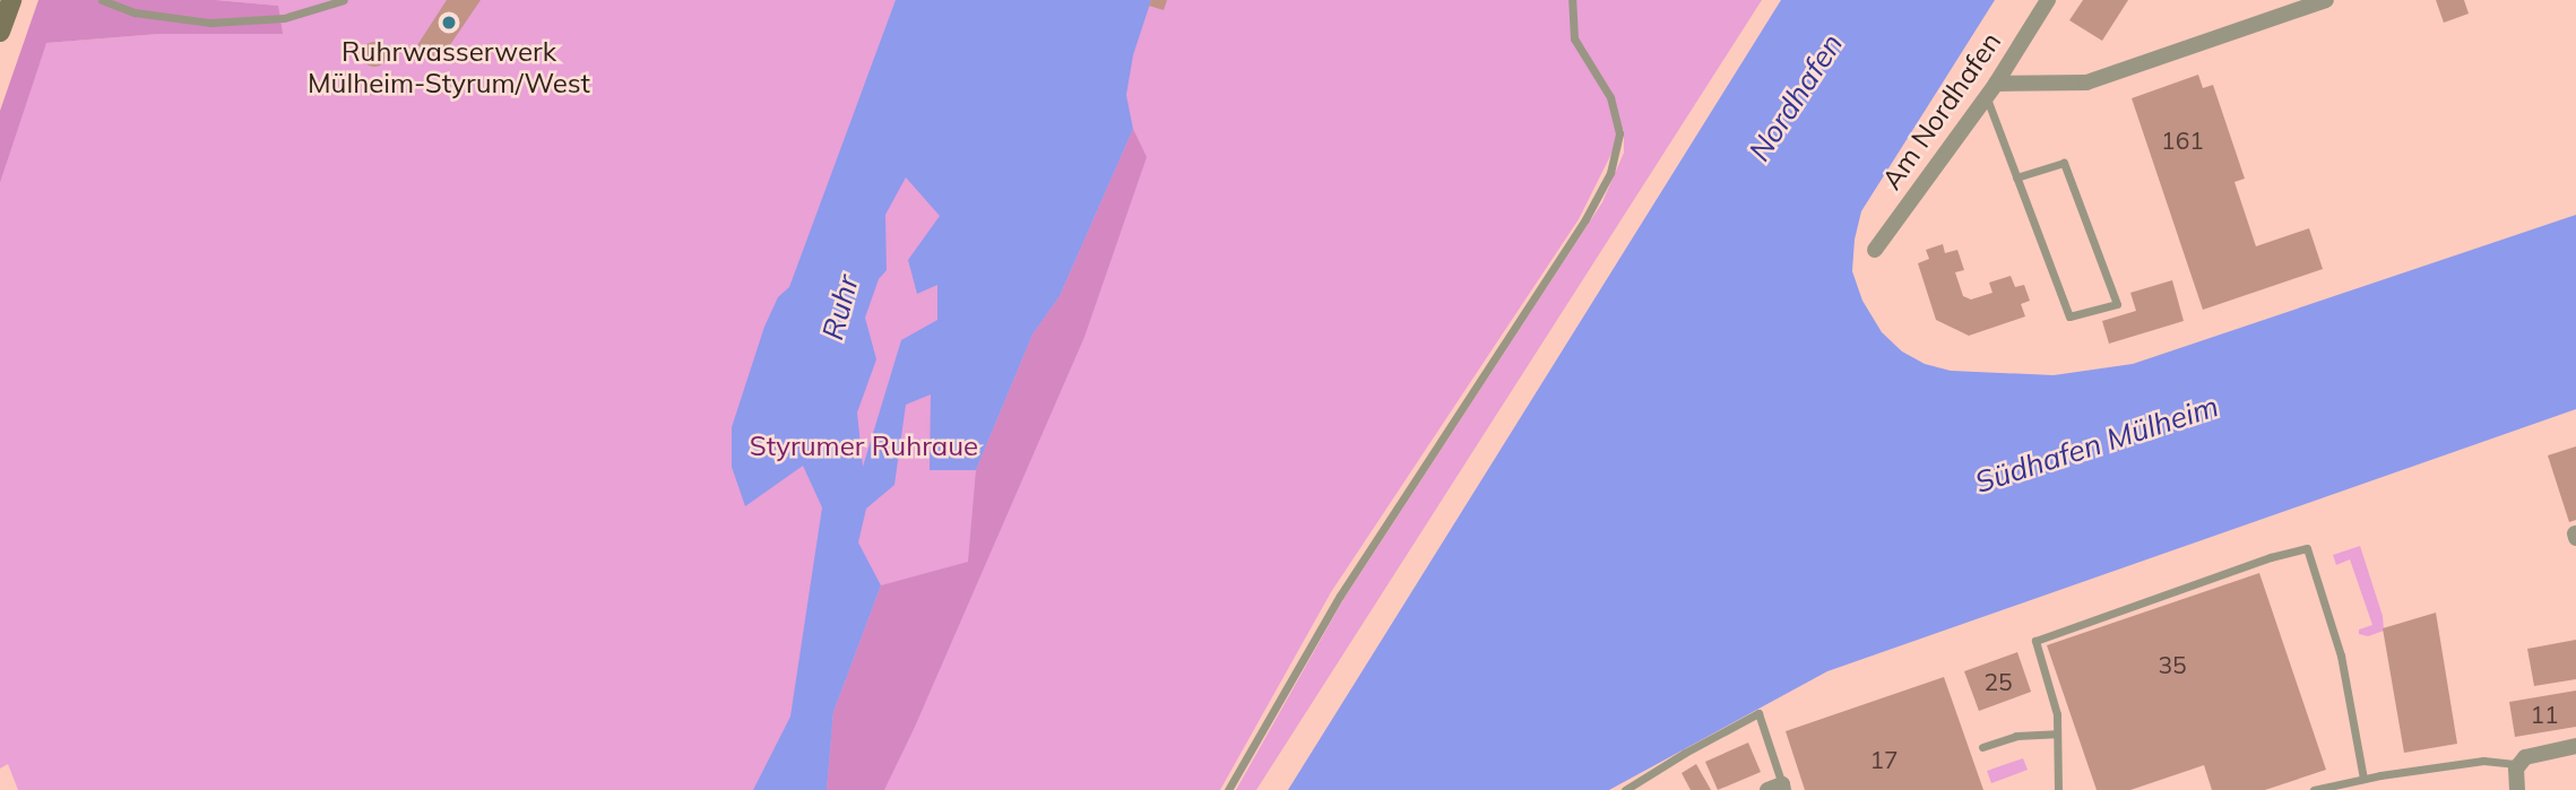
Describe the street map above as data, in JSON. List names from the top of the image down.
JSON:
{
  "streets": {
    "street": ["Am Nordhafen"]
  },
  "water": ["Nordhafen", "Ruhr", "Südhafen Mülheim"],
  "parks": ["Styrumer Ruhraue"],
  "places": ["Ruhrwasserwerk Mülheim-Styrum/West"],
  "house_numbers": [
    "161",
    "35",
    "25",
    "11",
    "17"
  ]
}
